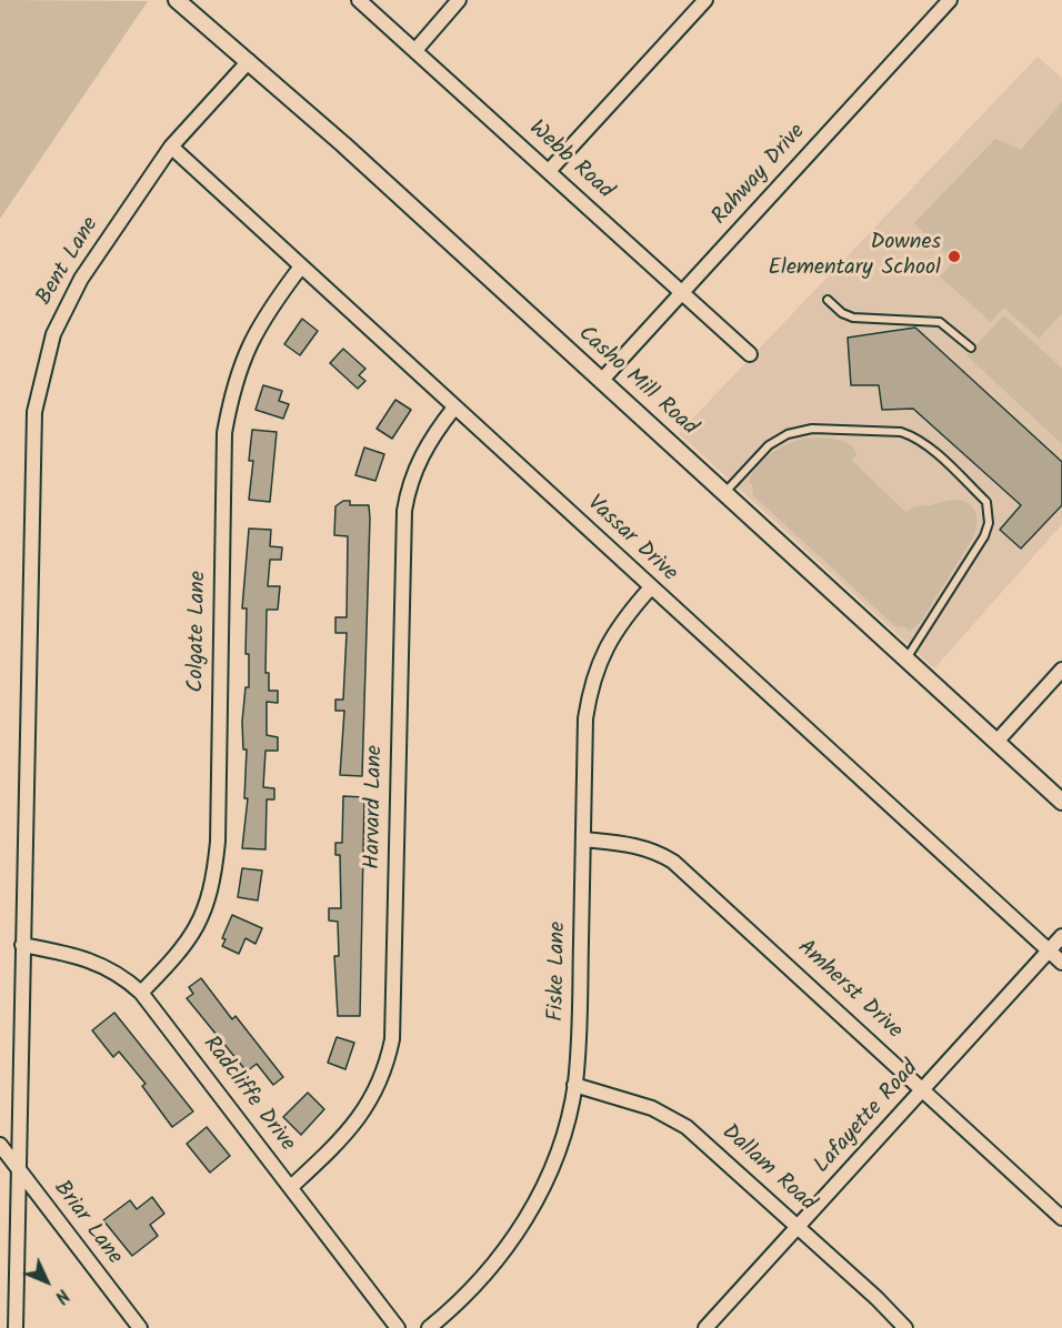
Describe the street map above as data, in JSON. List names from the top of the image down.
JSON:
{
  "streets": {
    "street": [
      "Webb Road",
      "Rahway Drive",
      "Bent Lane",
      "Casho Mill Road",
      "Vassar Drive",
      "Colgate Lane",
      "Harvard Lane",
      "Fiske Lane",
      "Amherst Drive",
      "Radcliffe Drive",
      "Lafayette Road",
      "Dallam Road",
      "Briar Lane"
    ]
  },
  "crossings": [
    ["Webb Road", "Rahway Drive"],
    ["Rahway Drive", "Casho Mill Road"],
    ["Bent Lane", "Casho Mill Road"],
    ["Bent Lane", "Vassar Drive"],
    ["Bent Lane", "Radcliffe Drive"],
    ["Bent Lane", "Briar Lane"],
    ["Vassar Drive", "Colgate Lane"],
    ["Vassar Drive", "Harvard Lane"],
    ["Vassar Drive", "Fiske Lane"],
    ["Vassar Drive", "Lafayette Road"],
    ["Colgate Lane", "Radcliffe Drive"],
    ["Harvard Lane", "Radcliffe Drive"],
    ["Fiske Lane", "Amherst Drive"],
    ["Fiske Lane", "Dallam Road"],
    ["Amherst Drive", "Lafayette Road"],
    ["Lafayette Road", "Dallam Road"]
  ],
  "places": ["Downes Elementary School"],
  "north": "bottom right"
}
